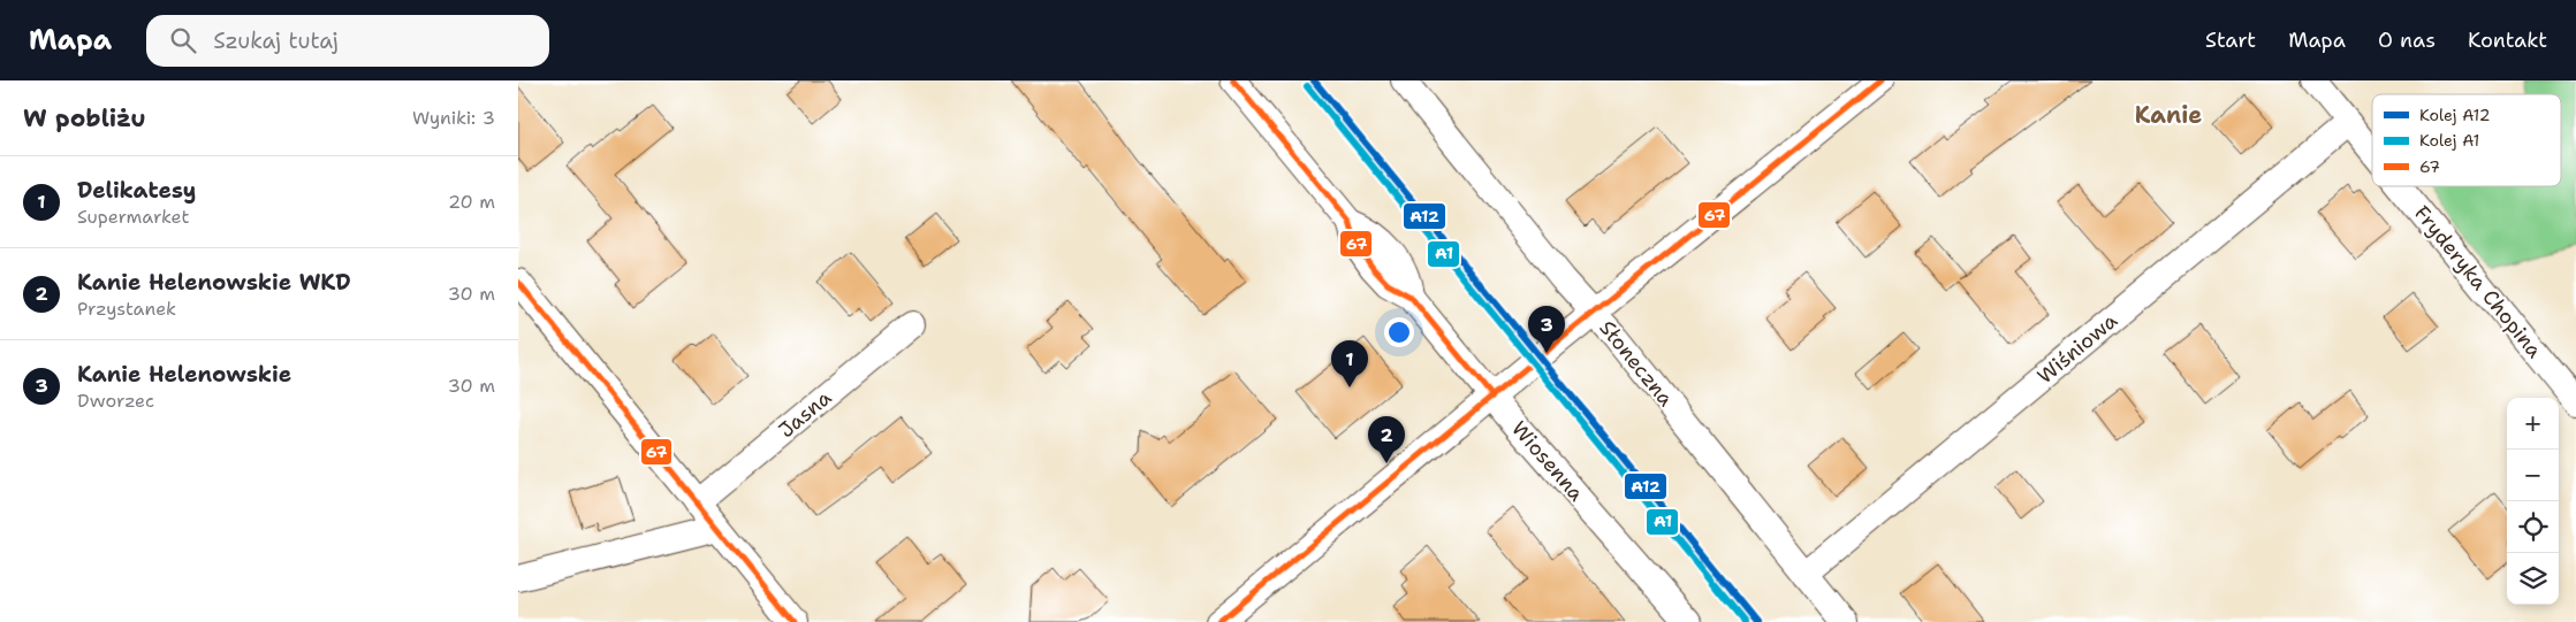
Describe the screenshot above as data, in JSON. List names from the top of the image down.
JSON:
{
  "streets": {
    "street": [
      "Fryderyka Chopina",
      "Wiśniowa",
      "Słoneczna",
      "Jasna",
      "Wiosenna"
    ]
  },
  "crossings": [
    ["Fryderyka Chopina", "Wiśniowa"],
    ["Wiśniowa", "Słoneczna"]
  ],
  "districts": ["Kanie"],
  "lines": ["rail line A12", "transit line 67", "rail line A1"],
  "legend": ["Kolej A12", "Kolej A1", "67"],
  "page": {
    "header": "Mapa",
    "search": "Szukaj tutaj",
    "nav": [
      "Start",
      "Mapa",
      "O nas",
      "Kontakt"
    ],
    "heading": ["W pobliżu", "Wyniki: 3"],
    "list": [
      {
        "mark": "1",
        "name": "Delikatesy",
        "note": "Supermarket",
        "value": "20 m"
      },
      {
        "mark": "2",
        "name": "Kanie Helenowskie WKD",
        "note": "Przystanek",
        "value": "30 m"
      },
      {
        "mark": "3",
        "name": "Kanie Helenowskie",
        "note": "Dworzec",
        "value": "30 m"
      }
    ],
    "pins": ["3", "1", "2"],
    "map_buttons": ["+", "−"]
  }
}
